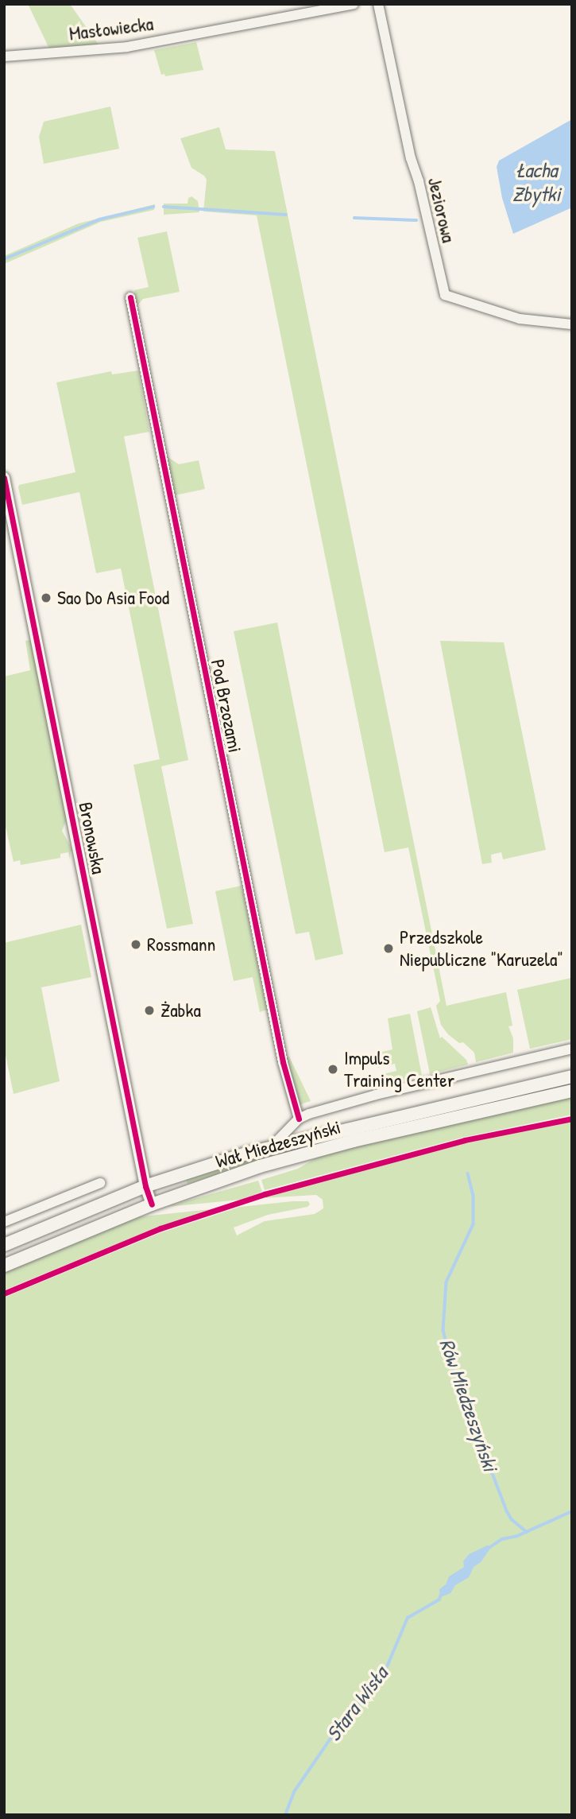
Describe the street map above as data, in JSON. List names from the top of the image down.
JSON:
{
  "streets": {
    "main road": ["Wał Miedzeszyński"],
    "street": [
      "Masłowiecka",
      "Jeziorowa",
      "Pod Brzozami",
      "Bronowska"
    ]
  },
  "crossings": [
    ["Bronowska", "Wał Miedzeszyński"]
  ],
  "water": ["Łacha Zbytki", "Rów Miedzeszyński", "Stara Wisła"],
  "places": [
    "Sao Do Asia Food",
    "Rossmann",
    "Przedszkole Niepubliczne \"Karuzela\"",
    "Żabka",
    "Impuls Training Center"
  ]
}
